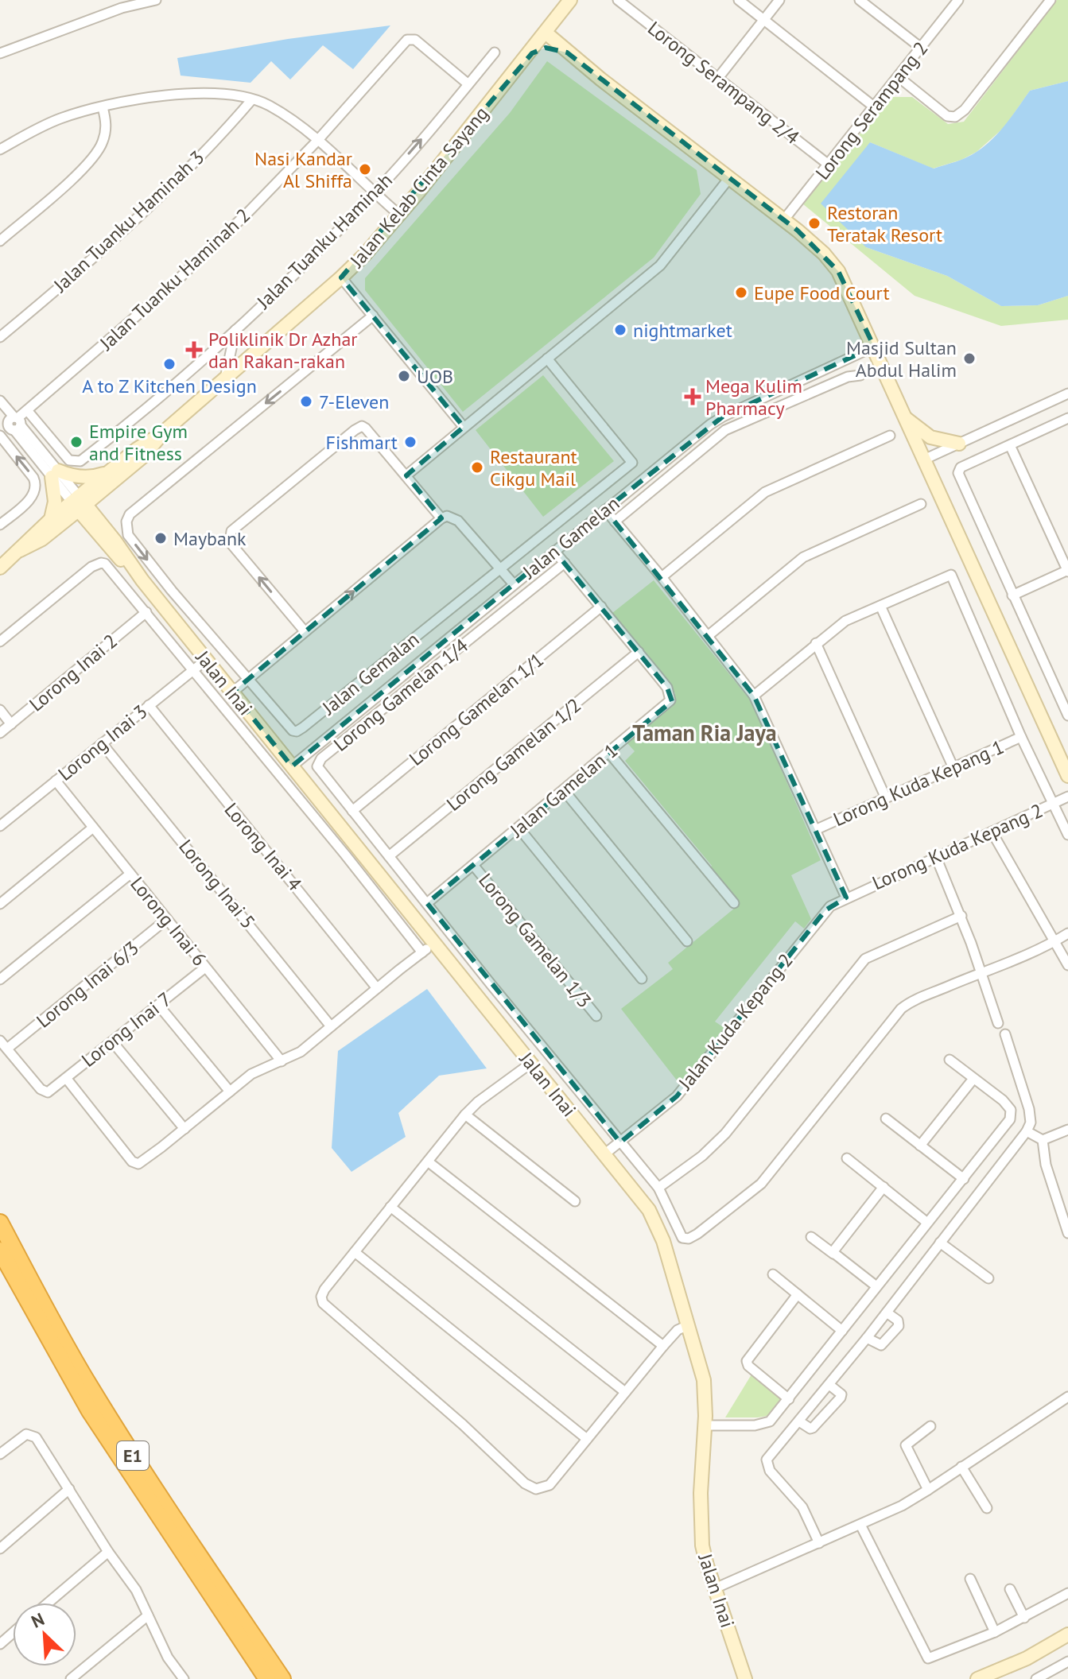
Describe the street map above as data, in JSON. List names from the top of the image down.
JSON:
{
  "streets": {
    "highway": ["E1"],
    "main road": ["Jalan Kelab Cinta Sayang", "Jalan Inai"],
    "street": [
      "Lorong Serampang 2/4",
      "Lorong Serampang 2",
      "Jalan Tuanku Haminah 3",
      "Jalan Tuanku Haminah",
      "Jalan Tuanku Haminah 2",
      "Jalan Gamelan",
      "Lorong Inai 2",
      "Jalan Gemalan",
      "Lorong Gamelan 1/4",
      "Lorong Gamelan 1/1",
      "Lorong Inai 3",
      "Lorong Gamelan 1/2",
      "Lorong Kuda Kepang 1",
      "Jalan Gamelan 1",
      "Lorong Inai 4",
      "Lorong Kuda Kepang 2",
      "Lorong Inai 5",
      "Lorong Inai 6",
      "Lorong Gamelan 1/3",
      "Lorong Inai 6/3",
      "Jalan Kuda Kepang 2",
      "Lorong Inai 7"
    ]
  },
  "crossings": [
    ["Lorong Serampang 2/4", "Lorong Serampang 2"],
    ["Jalan Kelab Cinta Sayang", "Jalan Inai"],
    ["Jalan Tuanku Haminah", "Jalan Tuanku Haminah 2"],
    ["Jalan Gamelan", "Jalan Inai"],
    ["Jalan Gamelan", "Jalan Gamelan 1"],
    ["Jalan Inai", "Lorong Inai 3"],
    ["Jalan Inai", "Jalan Kuda Kepang 2"],
    ["Lorong Gamelan 1/4", "Lorong Gamelan 1/1"],
    ["Lorong Gamelan 1/4", "Lorong Gamelan 1/2"],
    ["Lorong Gamelan 1/4", "Jalan Gamelan 1"],
    ["Lorong Gamelan 1/4", "Jalan Kuda Kepang 2"],
    ["Lorong Gamelan 1/1", "Jalan Gamelan 1"],
    ["Lorong Inai 3", "Lorong Inai 4"],
    ["Lorong Inai 3", "Lorong Inai 5"],
    ["Lorong Inai 3", "Lorong Inai 6"],
    ["Lorong Gamelan 1/2", "Jalan Gamelan 1"],
    ["Jalan Gamelan 1", "Lorong Gamelan 1/3"],
    ["Lorong Kuda Kepang 2", "Jalan Kuda Kepang 2"],
    ["Lorong Inai 6", "Lorong Inai 6/3"],
    ["Lorong Inai 6", "Lorong Inai 7"],
    ["Lorong Inai 6/3", "Lorong Inai 7"]
  ],
  "districts": ["Taman Ria Jaya"],
  "places": {
    "other": [
      "Nasi Kandar Al Shiffa",
      "Restoran Teratak Resort",
      "Eupe Food Court",
      "nightmarket",
      "Masjid Sultan Abdul Halim",
      "A to Z Kitchen Design",
      "UOB",
      "7-Eleven",
      "Empire Gym and Fitness",
      "Fishmart",
      "Restaurant Cikgu Mail",
      "Maybank"
    ],
    "health": ["Poliklinik Dr Azhar dan Rakan-rakan", "Mega Kulim Pharmacy"]
  },
  "north": "top left"
}
